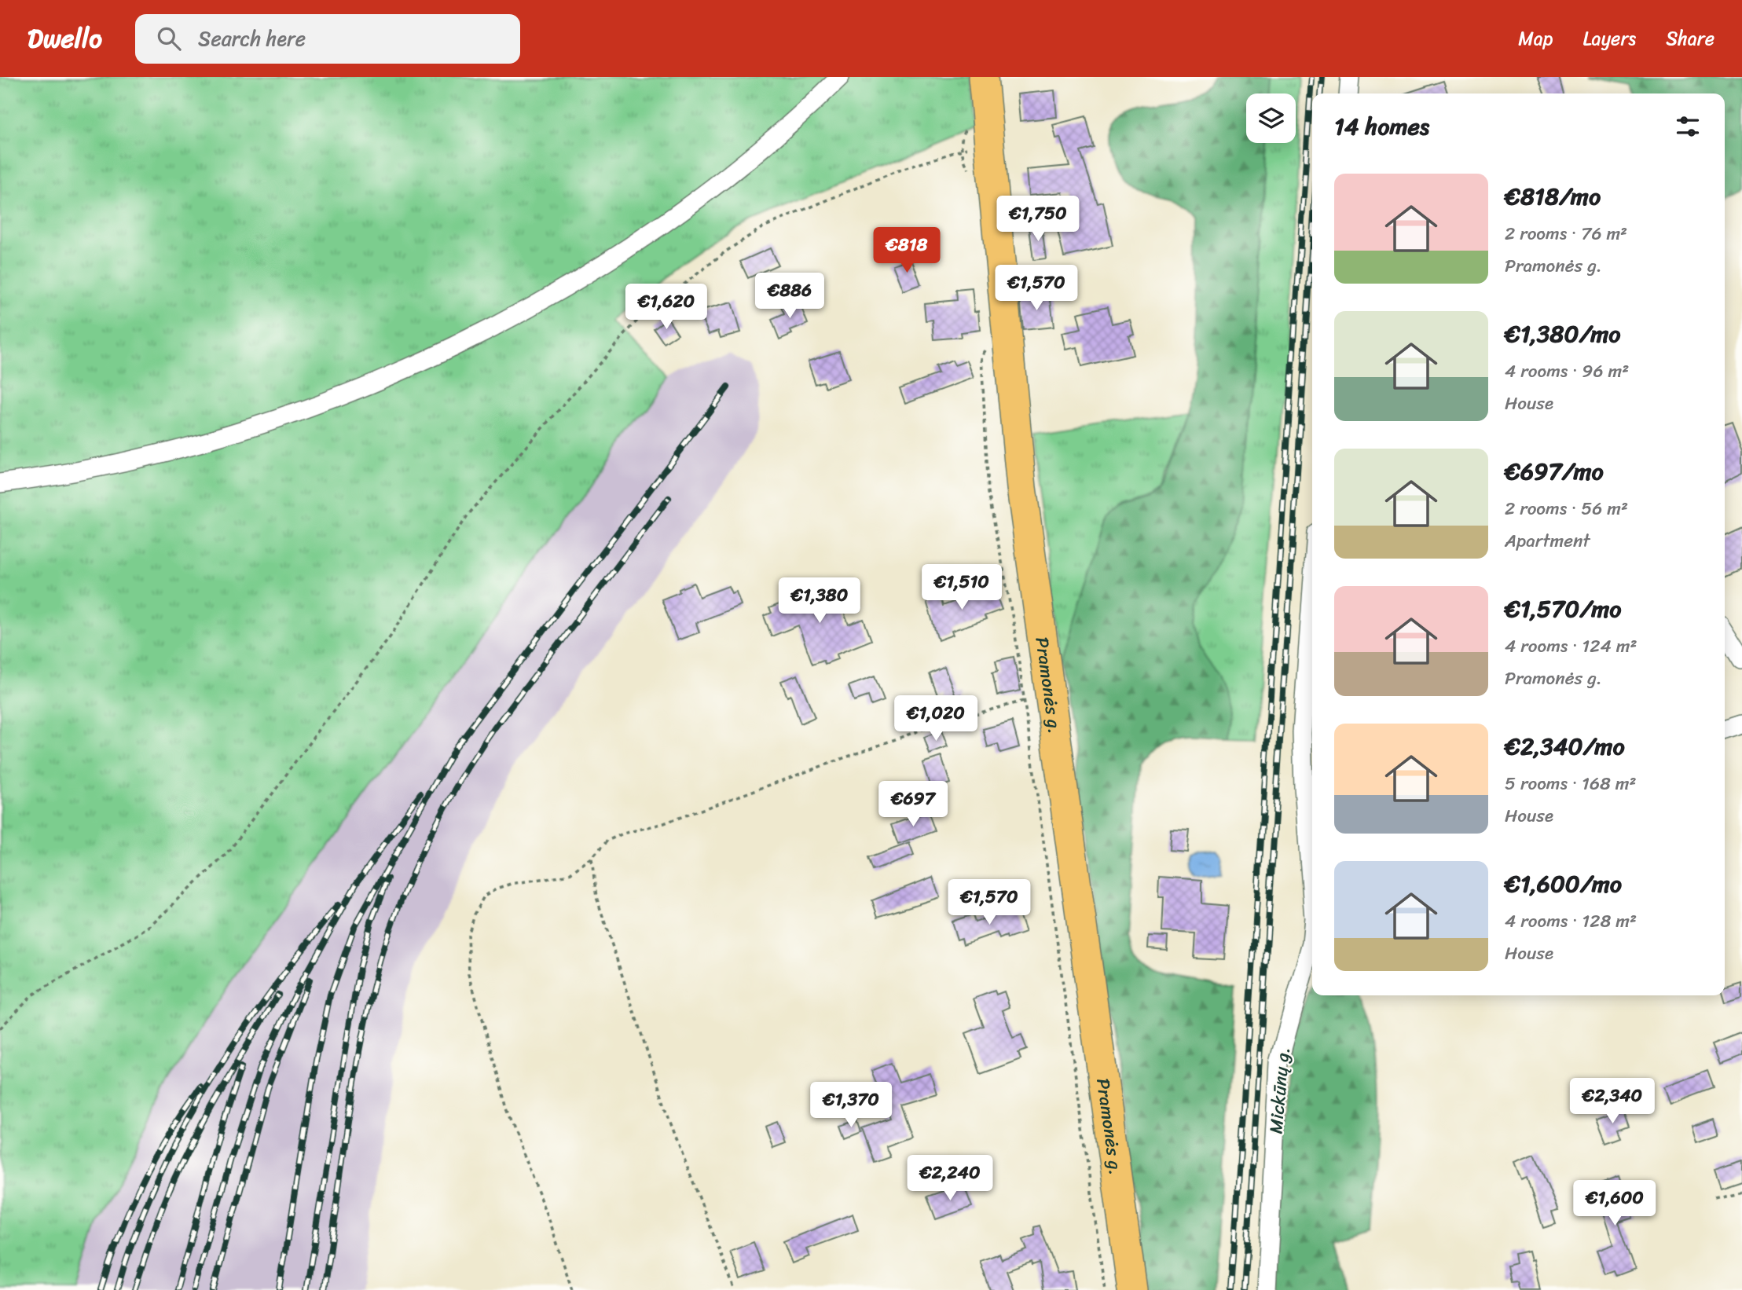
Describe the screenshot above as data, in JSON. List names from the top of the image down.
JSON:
{
  "streets": {
    "main road": ["Pramonės g."],
    "street": ["Mickūnų g."]
  },
  "page": {
    "header": "Dwello",
    "search": "Search here",
    "nav": ["Map", "Layers", "Share"],
    "heading": "14 homes",
    "list": [
      {
        "name": "€818/mo",
        "note": "2 rooms · 76 m² · Pramonės g."
      },
      {
        "name": "€1,380/mo",
        "note": "4 rooms · 96 m² · House"
      },
      {
        "name": "€697/mo",
        "note": "2 rooms · 56 m² · Apartment"
      },
      {
        "name": "€1,570/mo",
        "note": "4 rooms · 124 m² · Pramonės g."
      },
      {
        "name": "€2,340/mo",
        "note": "5 rooms · 168 m² · House"
      },
      {
        "name": "€1,600/mo",
        "note": "4 rooms · 128 m² · House"
      }
    ],
    "price": [
      "€1,750",
      "€818",
      "€1,570",
      "€886",
      "€1,620",
      "€1,510",
      "€1,380",
      "€1,020",
      "€697",
      "€1,570",
      "€2,340",
      "€1,370",
      "€2,240",
      "€1,600"
    ]
  }
}
